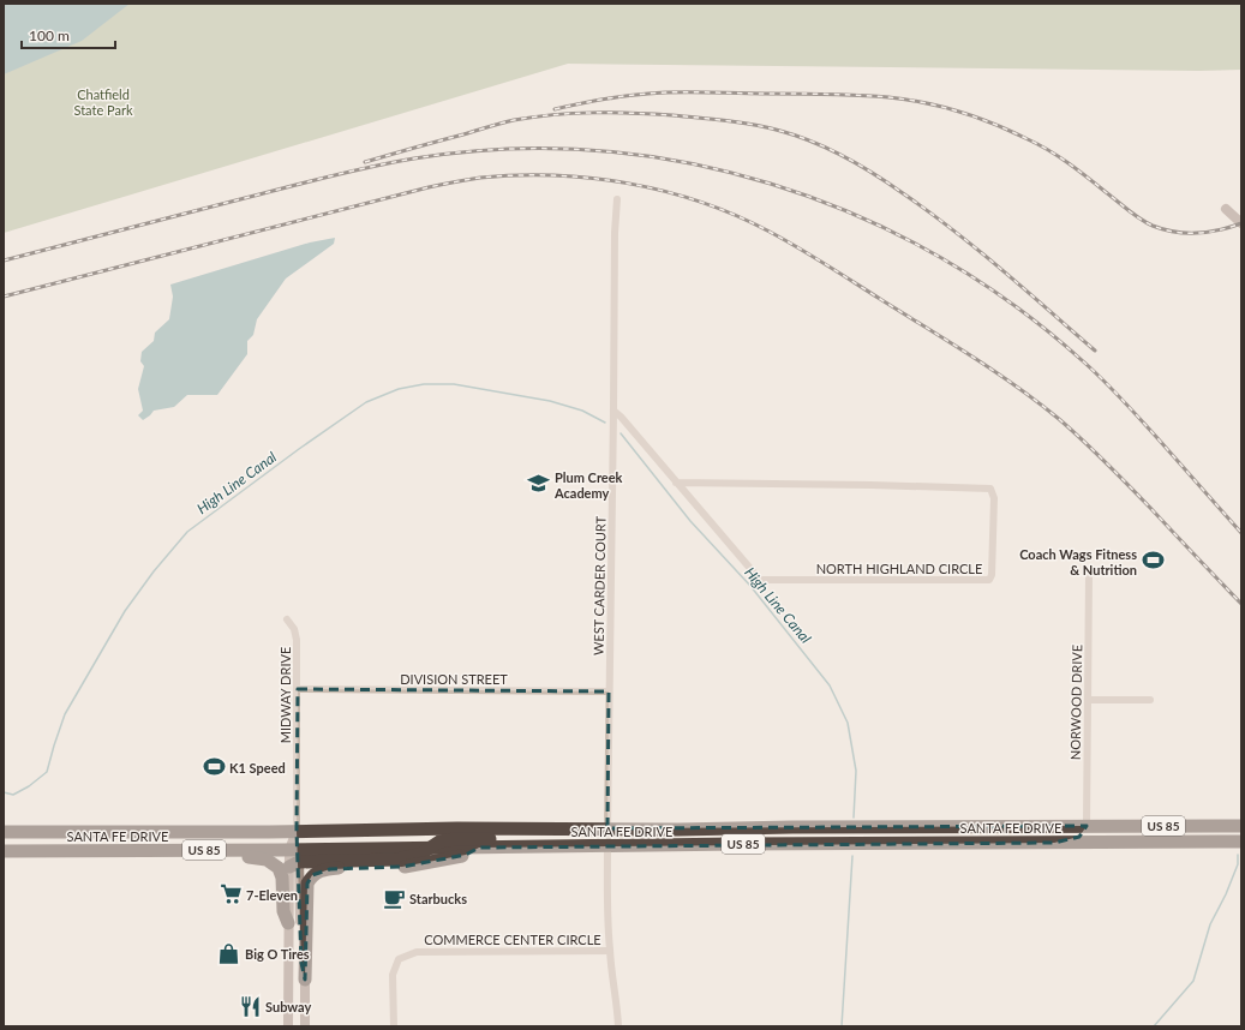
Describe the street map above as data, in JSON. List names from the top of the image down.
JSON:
{
  "streets": {
    "highway": ["US 85", "SANTA FE DRIVE"],
    "street": [
      "NORTH HIGHLAND CIRCLE",
      "WEST CARDER COURT",
      "DIVISION STREET",
      "MIDWAY DRIVE",
      "NORWOOD DRIVE",
      "COMMERCE CENTER CIRCLE"
    ]
  },
  "crossings": [
    ["NORTH HIGHLAND CIRCLE", "WEST CARDER COURT"],
    ["WEST CARDER COURT", "DIVISION STREET"],
    ["WEST CARDER COURT", "SANTA FE DRIVE"],
    ["DIVISION STREET", "MIDWAY DRIVE"],
    ["MIDWAY DRIVE", "SANTA FE DRIVE"],
    ["NORWOOD DRIVE", "SANTA FE DRIVE"],
    ["SANTA FE DRIVE", "COMMERCE CENTER CIRCLE"]
  ],
  "water": ["High Line Canal"],
  "parks": ["Chatfield State Park"],
  "places": {
    "school or university": ["Plum Creek Academy"],
    "sports": ["Coach Wags Fitness & Nutrition", "K1 Speed"],
    "supermarket": ["7-Eleven"],
    "cafe": ["Starbucks"],
    "shop": ["Big O Tires"],
    "restaurant": ["Subway"]
  },
  "scale_bar": "100 m"
}
